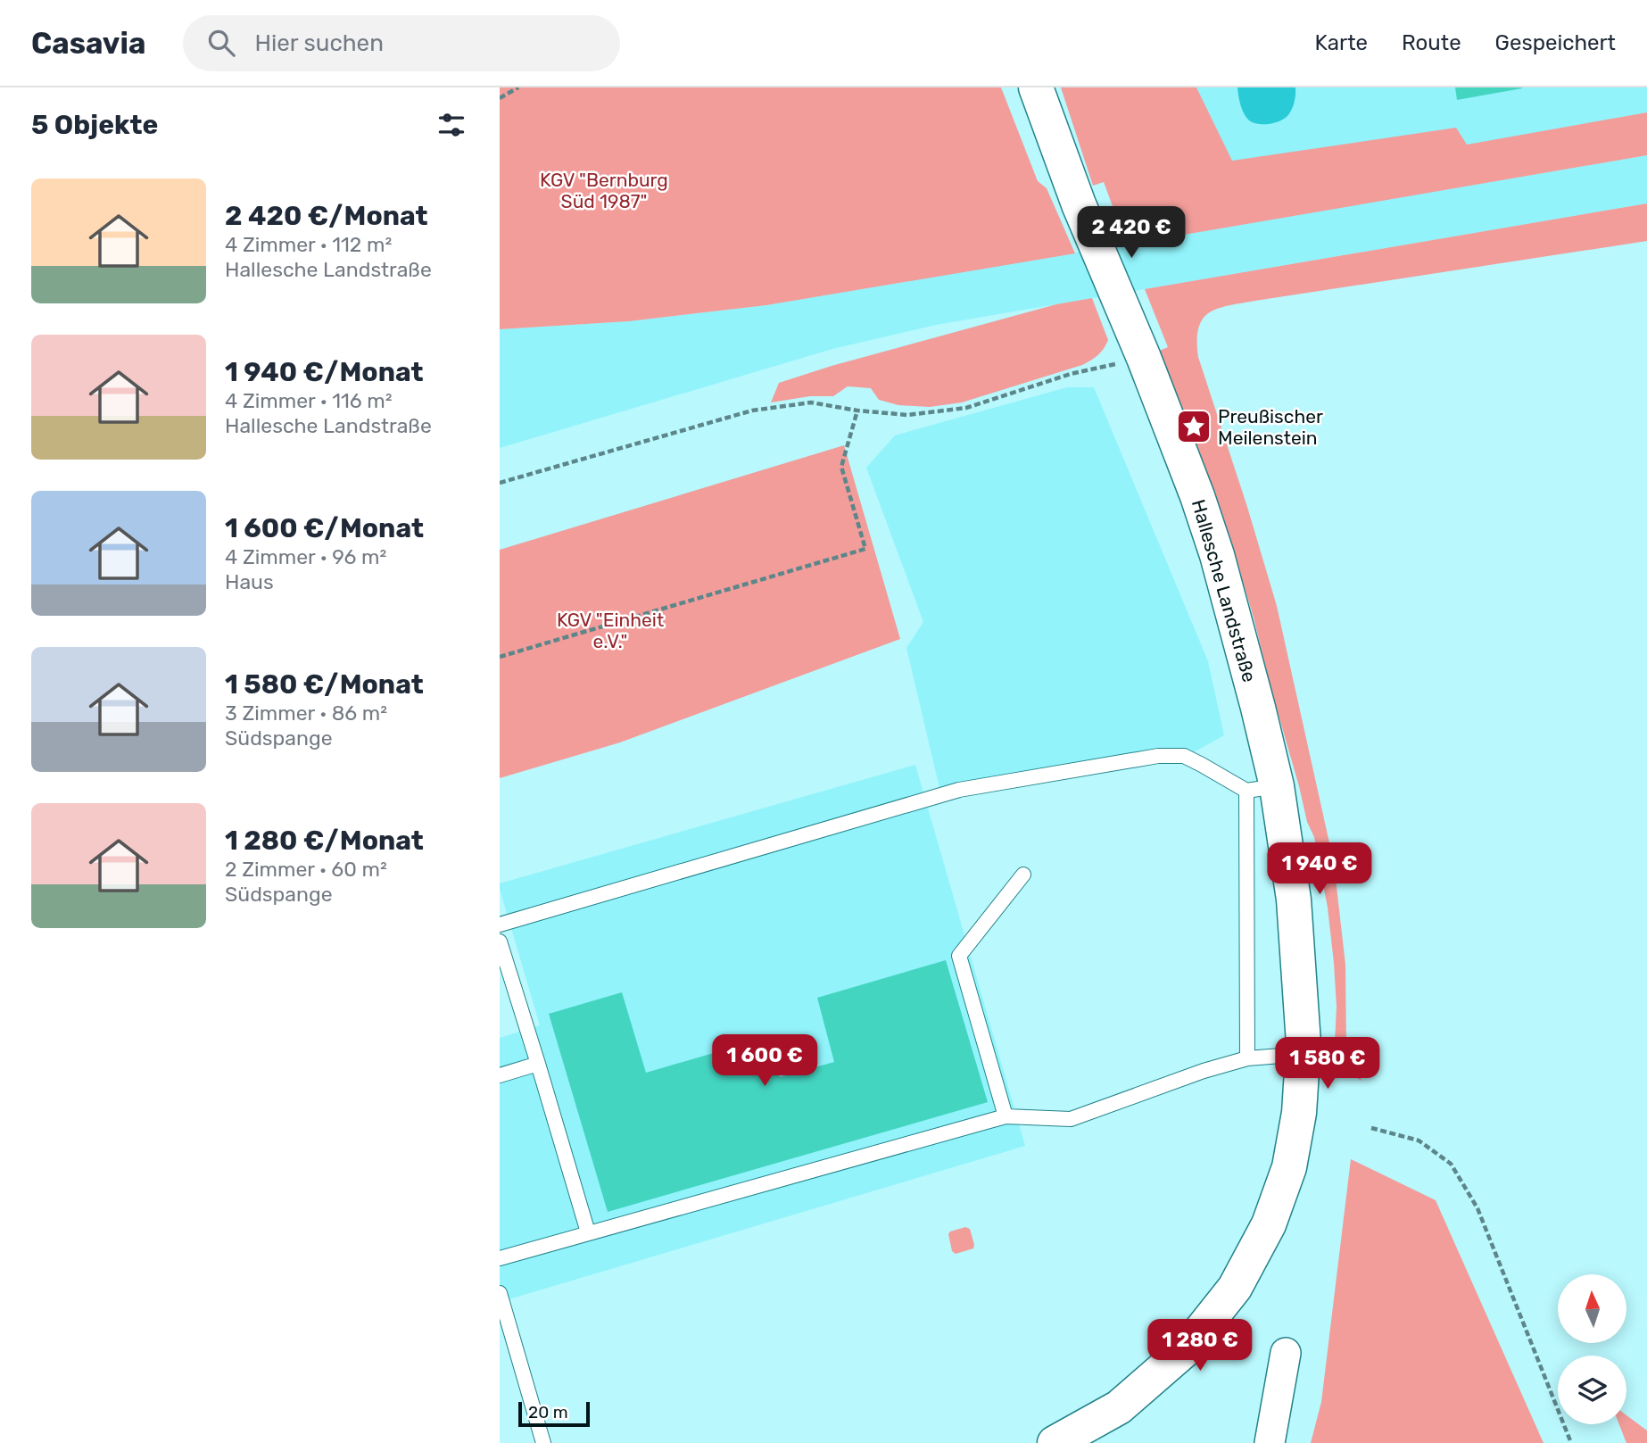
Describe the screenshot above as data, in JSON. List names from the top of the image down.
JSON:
{
  "streets": {
    "main road": ["Hallesche Landstraße"]
  },
  "parks": ["KGV \"Bernburg Süd 1987\"", "KGV \"Einheit e.V.\""],
  "places": {
    "place": ["Preußischer Meilenstein"]
  },
  "scale_bar": "20 m",
  "north": "top",
  "page": {
    "header": "Casavia",
    "search": "Hier suchen",
    "nav": ["Karte", "Route", "Gespeichert"],
    "heading": "5 Objekte",
    "list": [
      {
        "name": "2 420 €/Monat",
        "note": "4 Zimmer · 112 m² · Hallesche Landstraße"
      },
      {
        "name": "1 940 €/Monat",
        "note": "4 Zimmer · 116 m² · Hallesche Landstraße"
      },
      {
        "name": "1 600 €/Monat",
        "note": "4 Zimmer · 96 m² · Haus"
      },
      {
        "name": "1 580 €/Monat",
        "note": "3 Zimmer · 86 m² · Südspange"
      },
      {
        "name": "1 280 €/Monat",
        "note": "2 Zimmer · 60 m² · Südspange"
      }
    ],
    "price": [
      "2 420 €",
      "1 940 €",
      "1 600 €",
      "1 580 €",
      "1 280 €"
    ],
    "scale": "20 m"
  }
}
